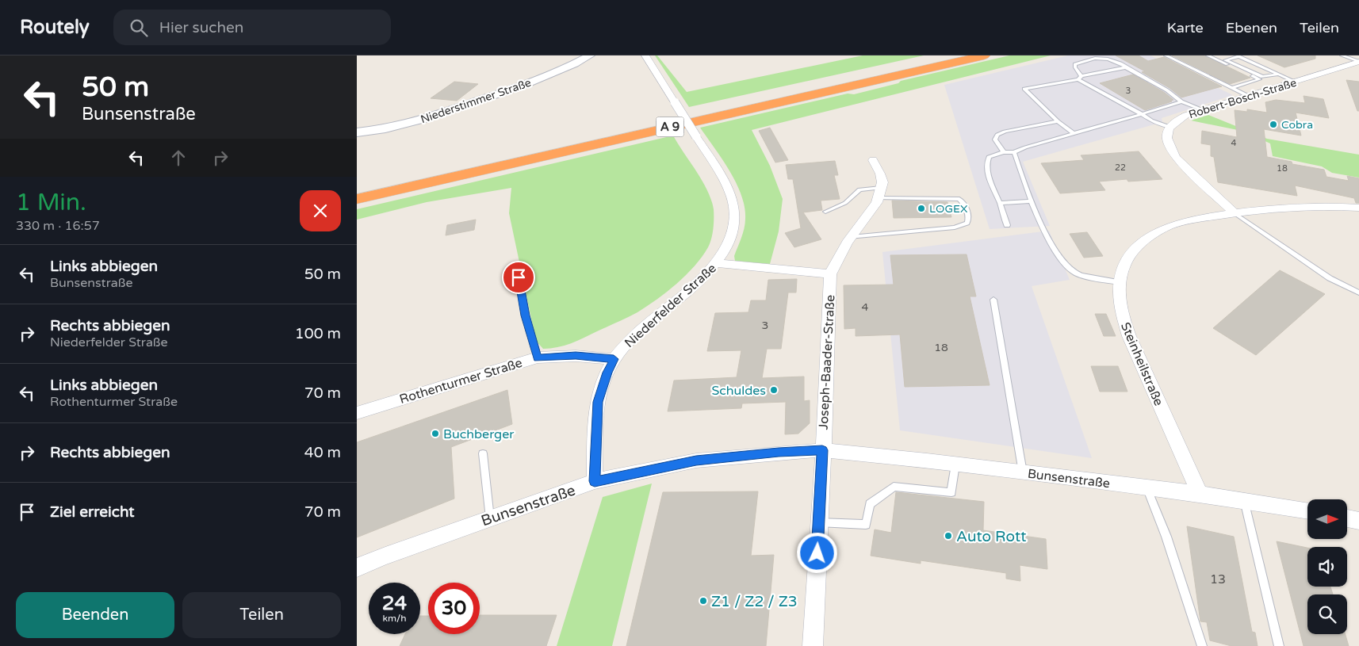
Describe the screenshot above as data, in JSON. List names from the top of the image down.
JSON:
{
  "streets": {
    "highway": ["A 9"],
    "street": [
      "Robert-Bosch-Straße",
      "Niederstimmer Straße",
      "Niederfelder Straße",
      "Joseph-Baader-Straße",
      "Steinheilstraße",
      "Rothenturmer Straße",
      "Bunsenstraße"
    ]
  },
  "crossings": [
    ["Niederfelder Straße", "Rothenturmer Straße"],
    ["Niederfelder Straße", "Bunsenstraße"],
    ["Joseph-Baader-Straße", "Bunsenstraße"],
    ["Steinheilstraße", "Bunsenstraße"]
  ],
  "places": [
    "Cobra",
    "LOGEX",
    "Schuldes",
    "Buchberger",
    "Auto Rott",
    "Z1 / Z2 / Z3"
  ],
  "house_numbers": [
    "3",
    "4",
    "22",
    "18",
    "4",
    "3",
    "18",
    "13"
  ],
  "north": "right",
  "page": {
    "header": "Routely",
    "search": "Hier suchen",
    "nav": ["Karte", "Ebenen", "Teilen"],
    "turn": ["50 m", "Bunsenstraße"],
    "heading": ["1 Min.", "330 m · 16:57"],
    "list": [
      {
        "name": "Links abbiegen",
        "note": "Bunsenstraße",
        "value": "50 m"
      },
      {
        "name": "Rechts abbiegen",
        "note": "Niederfelder Straße",
        "value": "100 m"
      },
      {
        "name": "Links abbiegen",
        "note": "Rothenturmer Straße",
        "value": "70 m"
      },
      {
        "name": "Rechts abbiegen",
        "value": "40 m"
      },
      {
        "name": "Ziel erreicht",
        "value": "70 m"
      }
    ],
    "speed": "24 km/h",
    "limit": "30",
    "buttons": ["Beenden", "Teilen"]
  }
}
